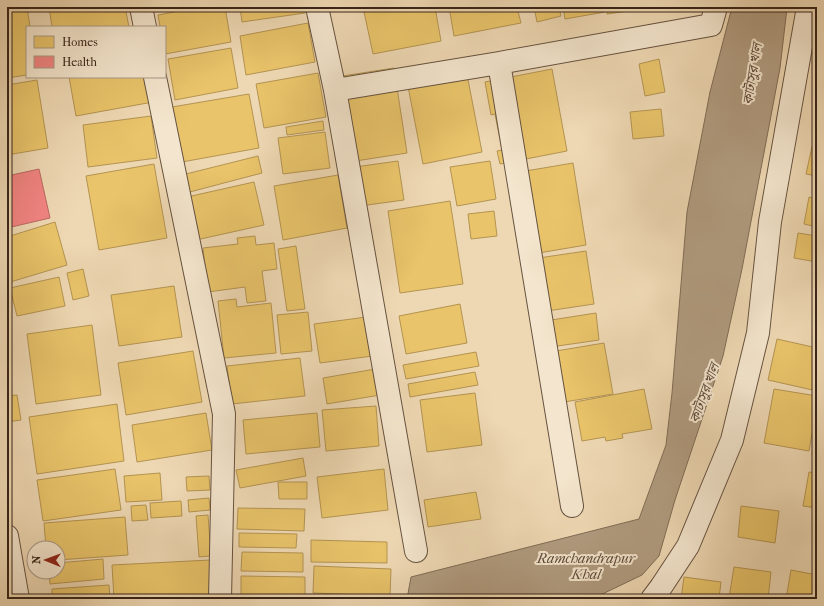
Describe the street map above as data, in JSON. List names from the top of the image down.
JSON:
{
  "water": ["কাটাসুর খাল", "Ramchandrapur Khal"],
  "legend": ["Homes", "Health"],
  "north": "left"
}
